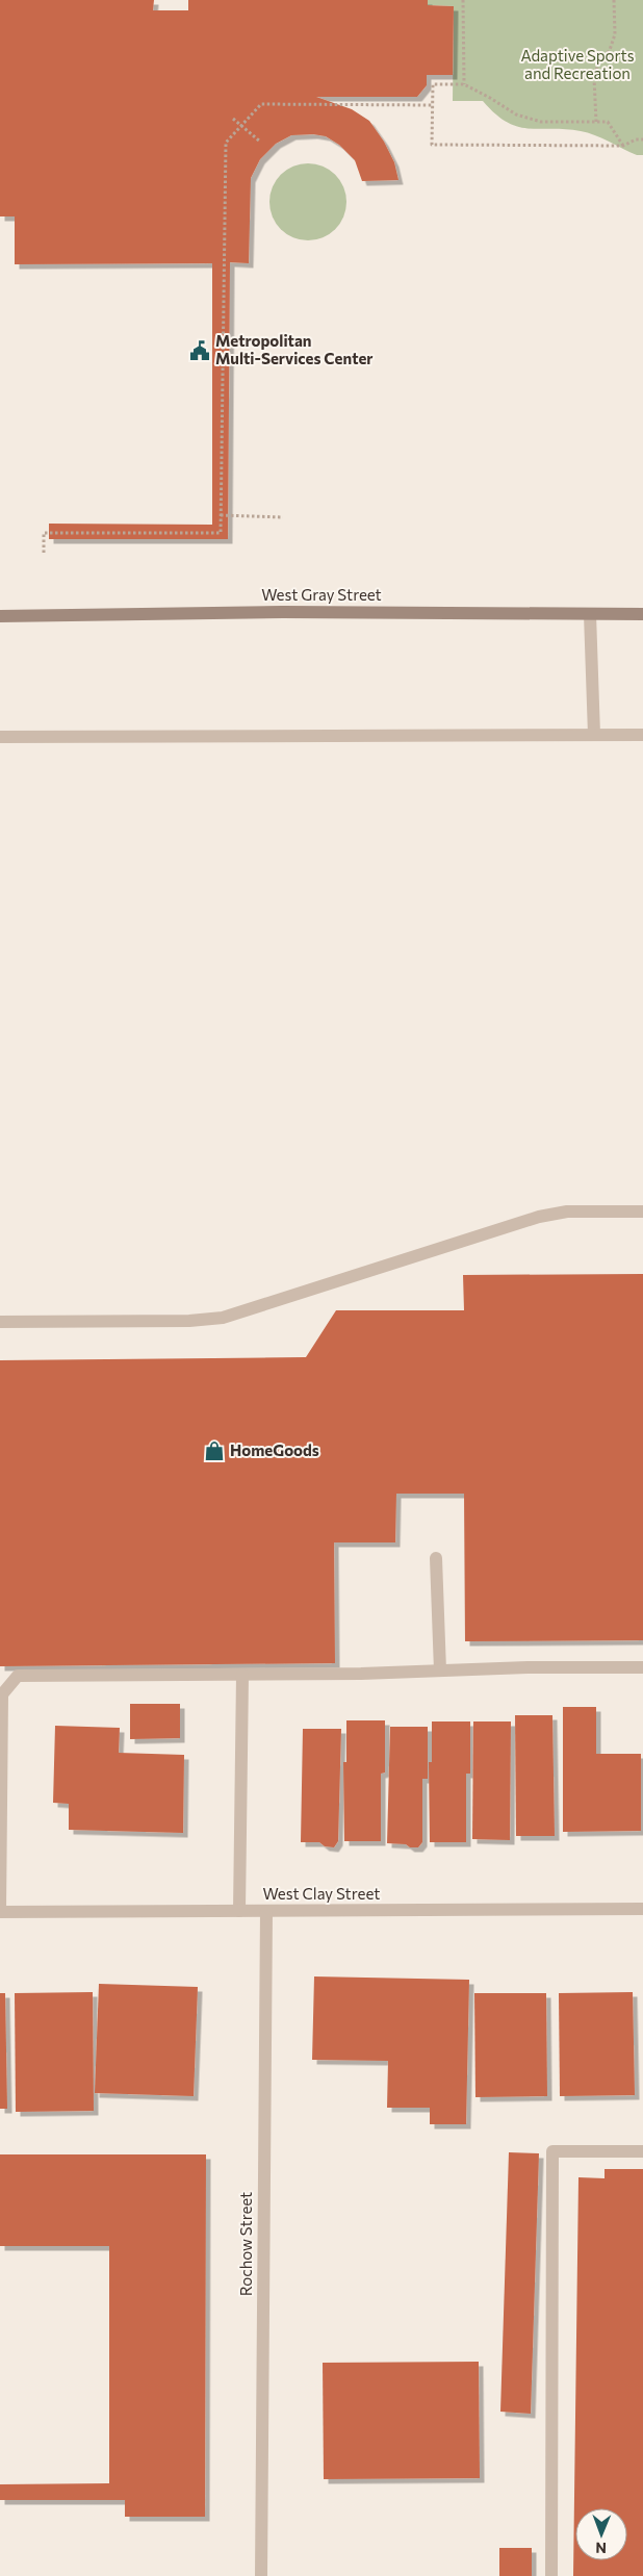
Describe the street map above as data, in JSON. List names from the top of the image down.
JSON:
{
  "streets": {
    "main road": ["West Gray Street"],
    "street": ["West Clay Street", "Rochow Street"]
  },
  "crossings": [
    ["West Clay Street", "Rochow Street"]
  ],
  "parks": ["Adaptive Sports and Recreation"],
  "places": {
    "public building": ["Metropolitan Multi-Services Center"],
    "shop": ["HomeGoods"]
  },
  "north": "bottom"
}
